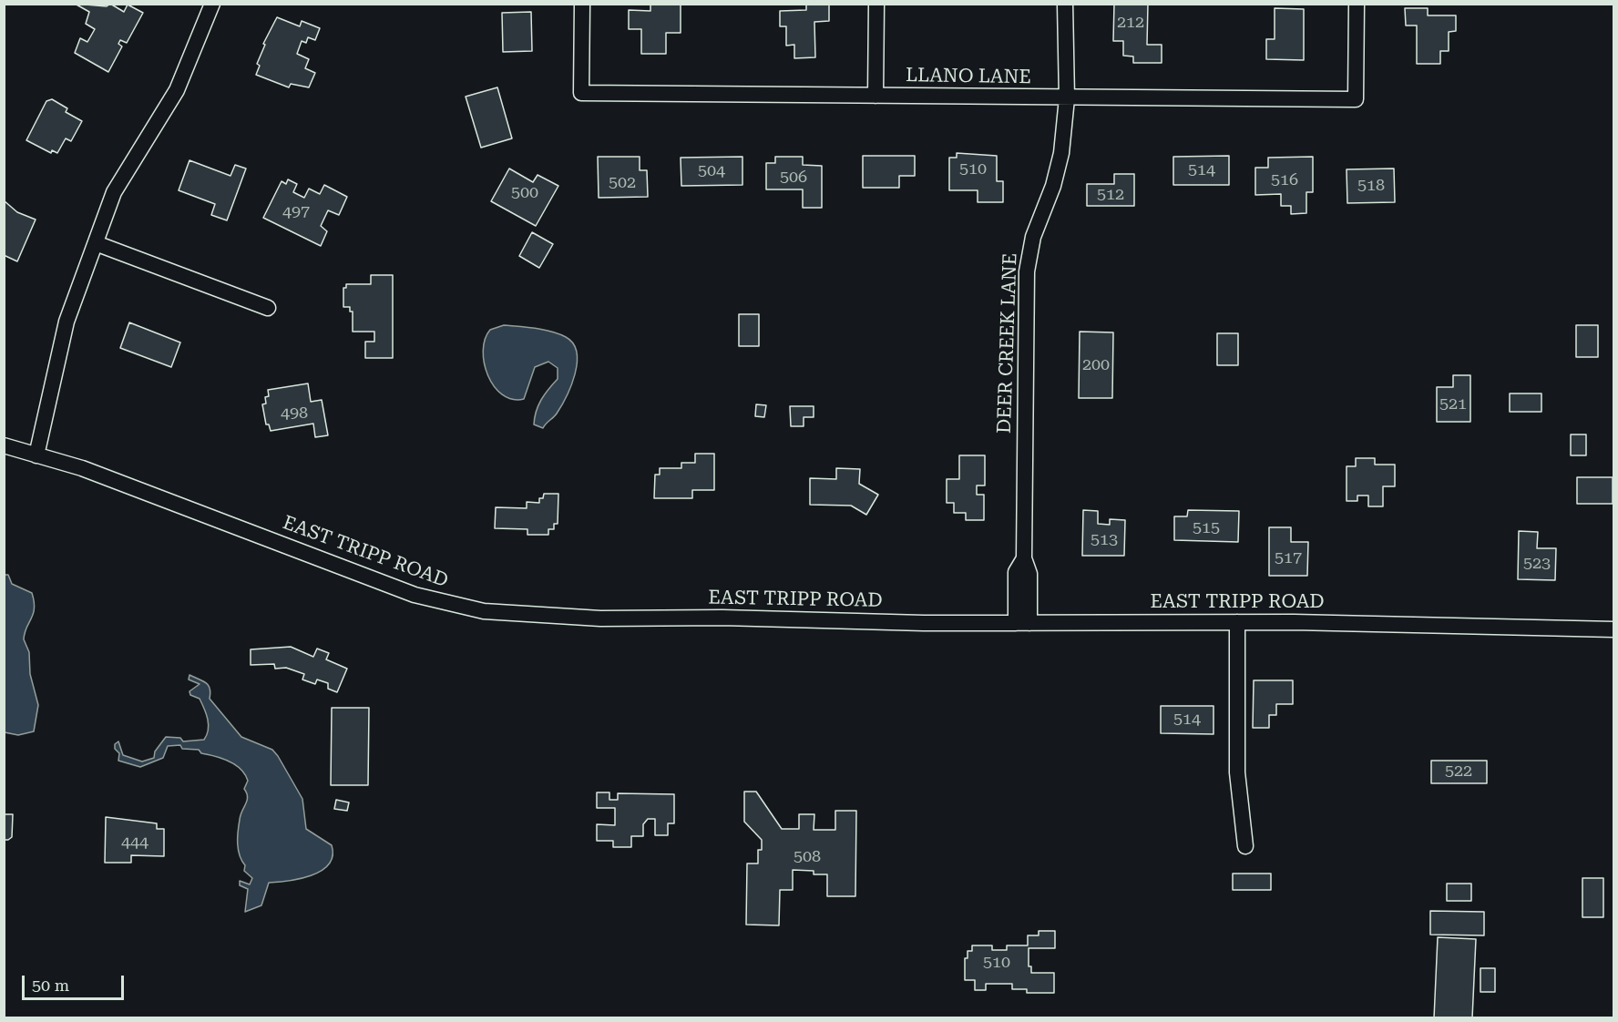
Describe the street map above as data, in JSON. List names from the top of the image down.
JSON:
{
  "streets": {
    "street": ["LLANO LANE", "DEER CREEK LANE", "EAST TRIPP ROAD"]
  },
  "crossings": [
    ["LLANO LANE", "DEER CREEK LANE"],
    ["DEER CREEK LANE", "EAST TRIPP ROAD"]
  ],
  "house_numbers": [
    "212",
    "510",
    "514",
    "504",
    "506",
    "516",
    "502",
    "518",
    "500",
    "512",
    "497",
    "200",
    "521",
    "498",
    "515",
    "513",
    "517",
    "523",
    "514",
    "522",
    "444",
    "508",
    "510"
  ],
  "scale_bar": "50 m"
}
